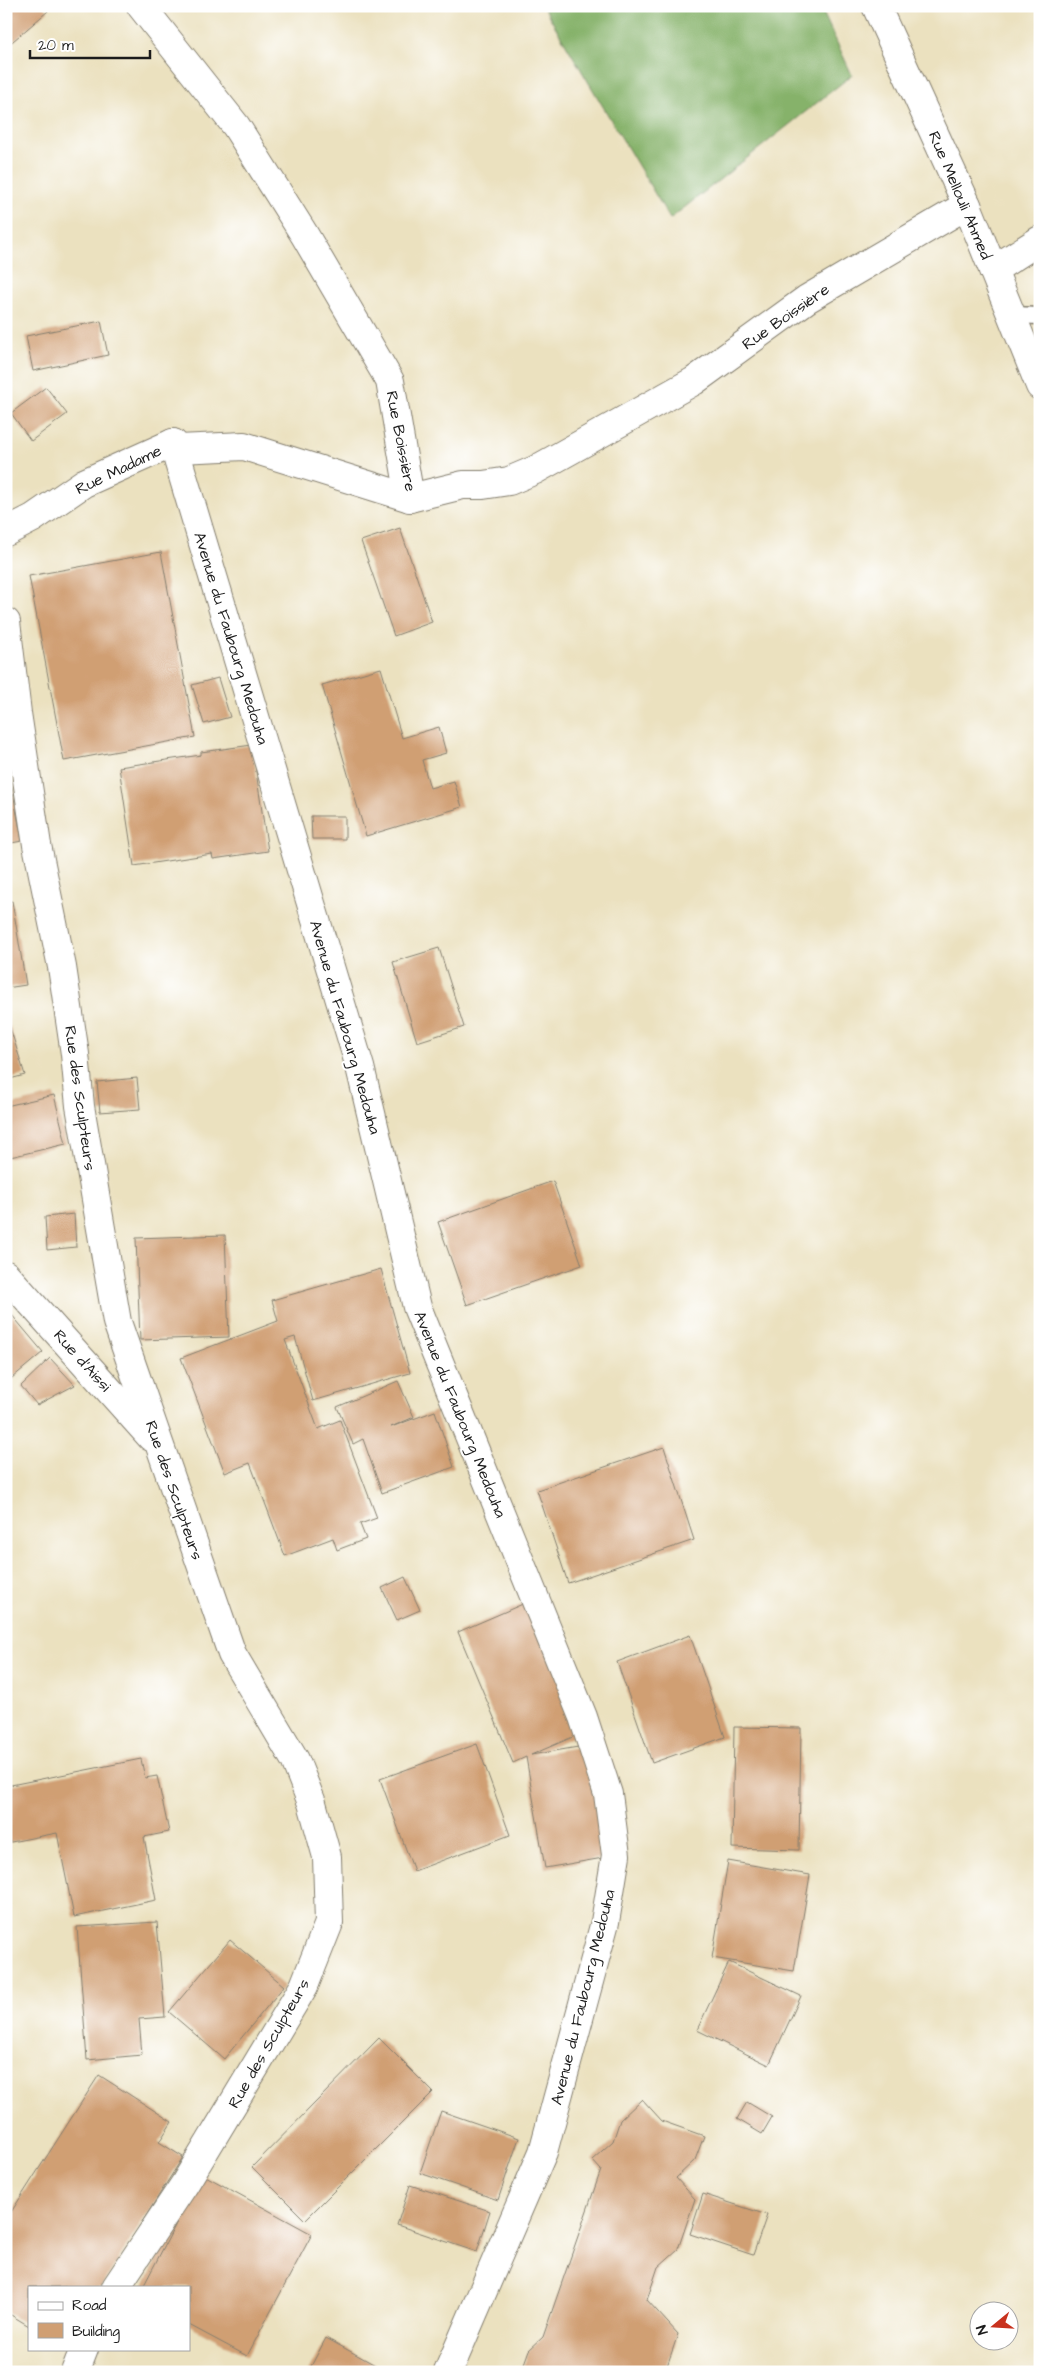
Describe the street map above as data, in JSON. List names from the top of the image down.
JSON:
{
  "streets": {
    "street": [
      "Rue Mellouli Ahmed",
      "Rue Boissière",
      "Rue Madame",
      "Avenue du Faubourg Medouha",
      "Rue des Sculpteurs",
      "Rue d'Aissi"
    ]
  },
  "crossings": [
    ["Rue Mellouli Ahmed", "Rue Boissière"],
    ["Rue Boissière", "Rue Madame"],
    ["Rue Madame", "Avenue du Faubourg Medouha"],
    ["Rue des Sculpteurs", "Rue d'Aissi"]
  ],
  "legend": ["Road", "Building"],
  "scale_bar": "20 m",
  "north": "left"
}
